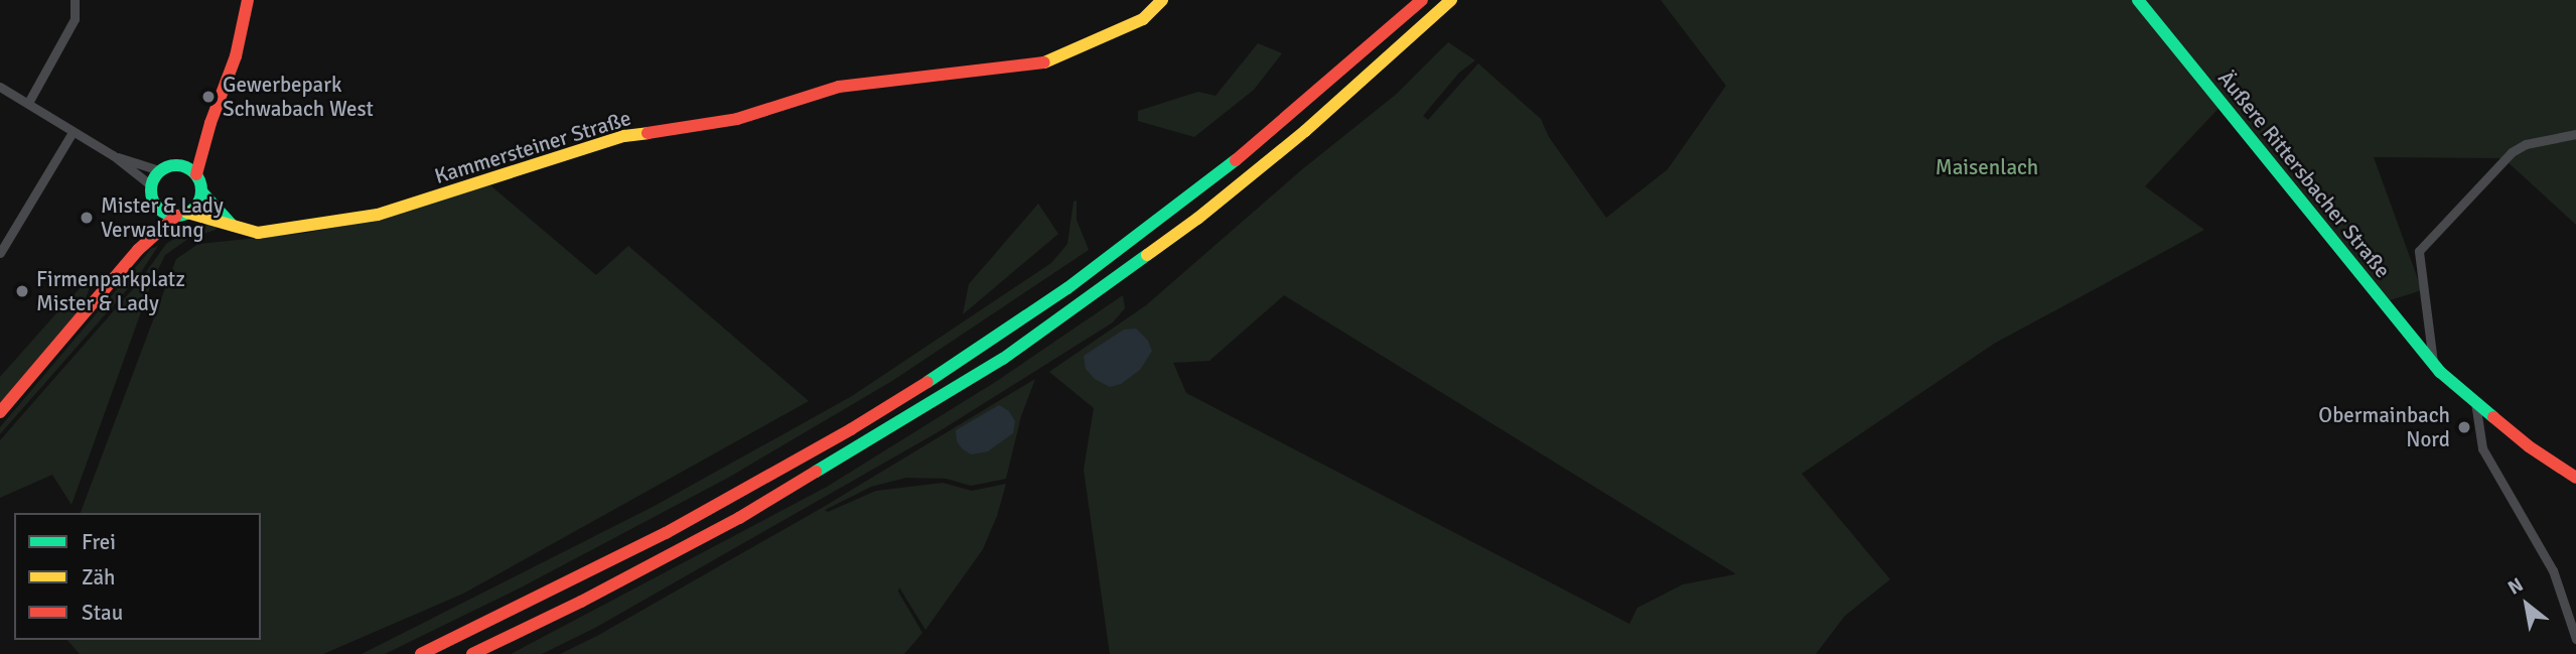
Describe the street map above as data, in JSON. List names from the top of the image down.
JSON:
{
  "streets": {
    "main road": ["Kammersteiner Straße", "Äußere Rittersbacher Straße"]
  },
  "parks": ["Maisenlach"],
  "places": [
    "Gewerbepark Schwabach West",
    "Mister & Lady Verwaltung",
    "Firmenparkplatz Mister & Lady",
    "Obermainbach Nord"
  ],
  "legend": ["Frei", "Zäh", "Stau"],
  "north": "top left"
}
